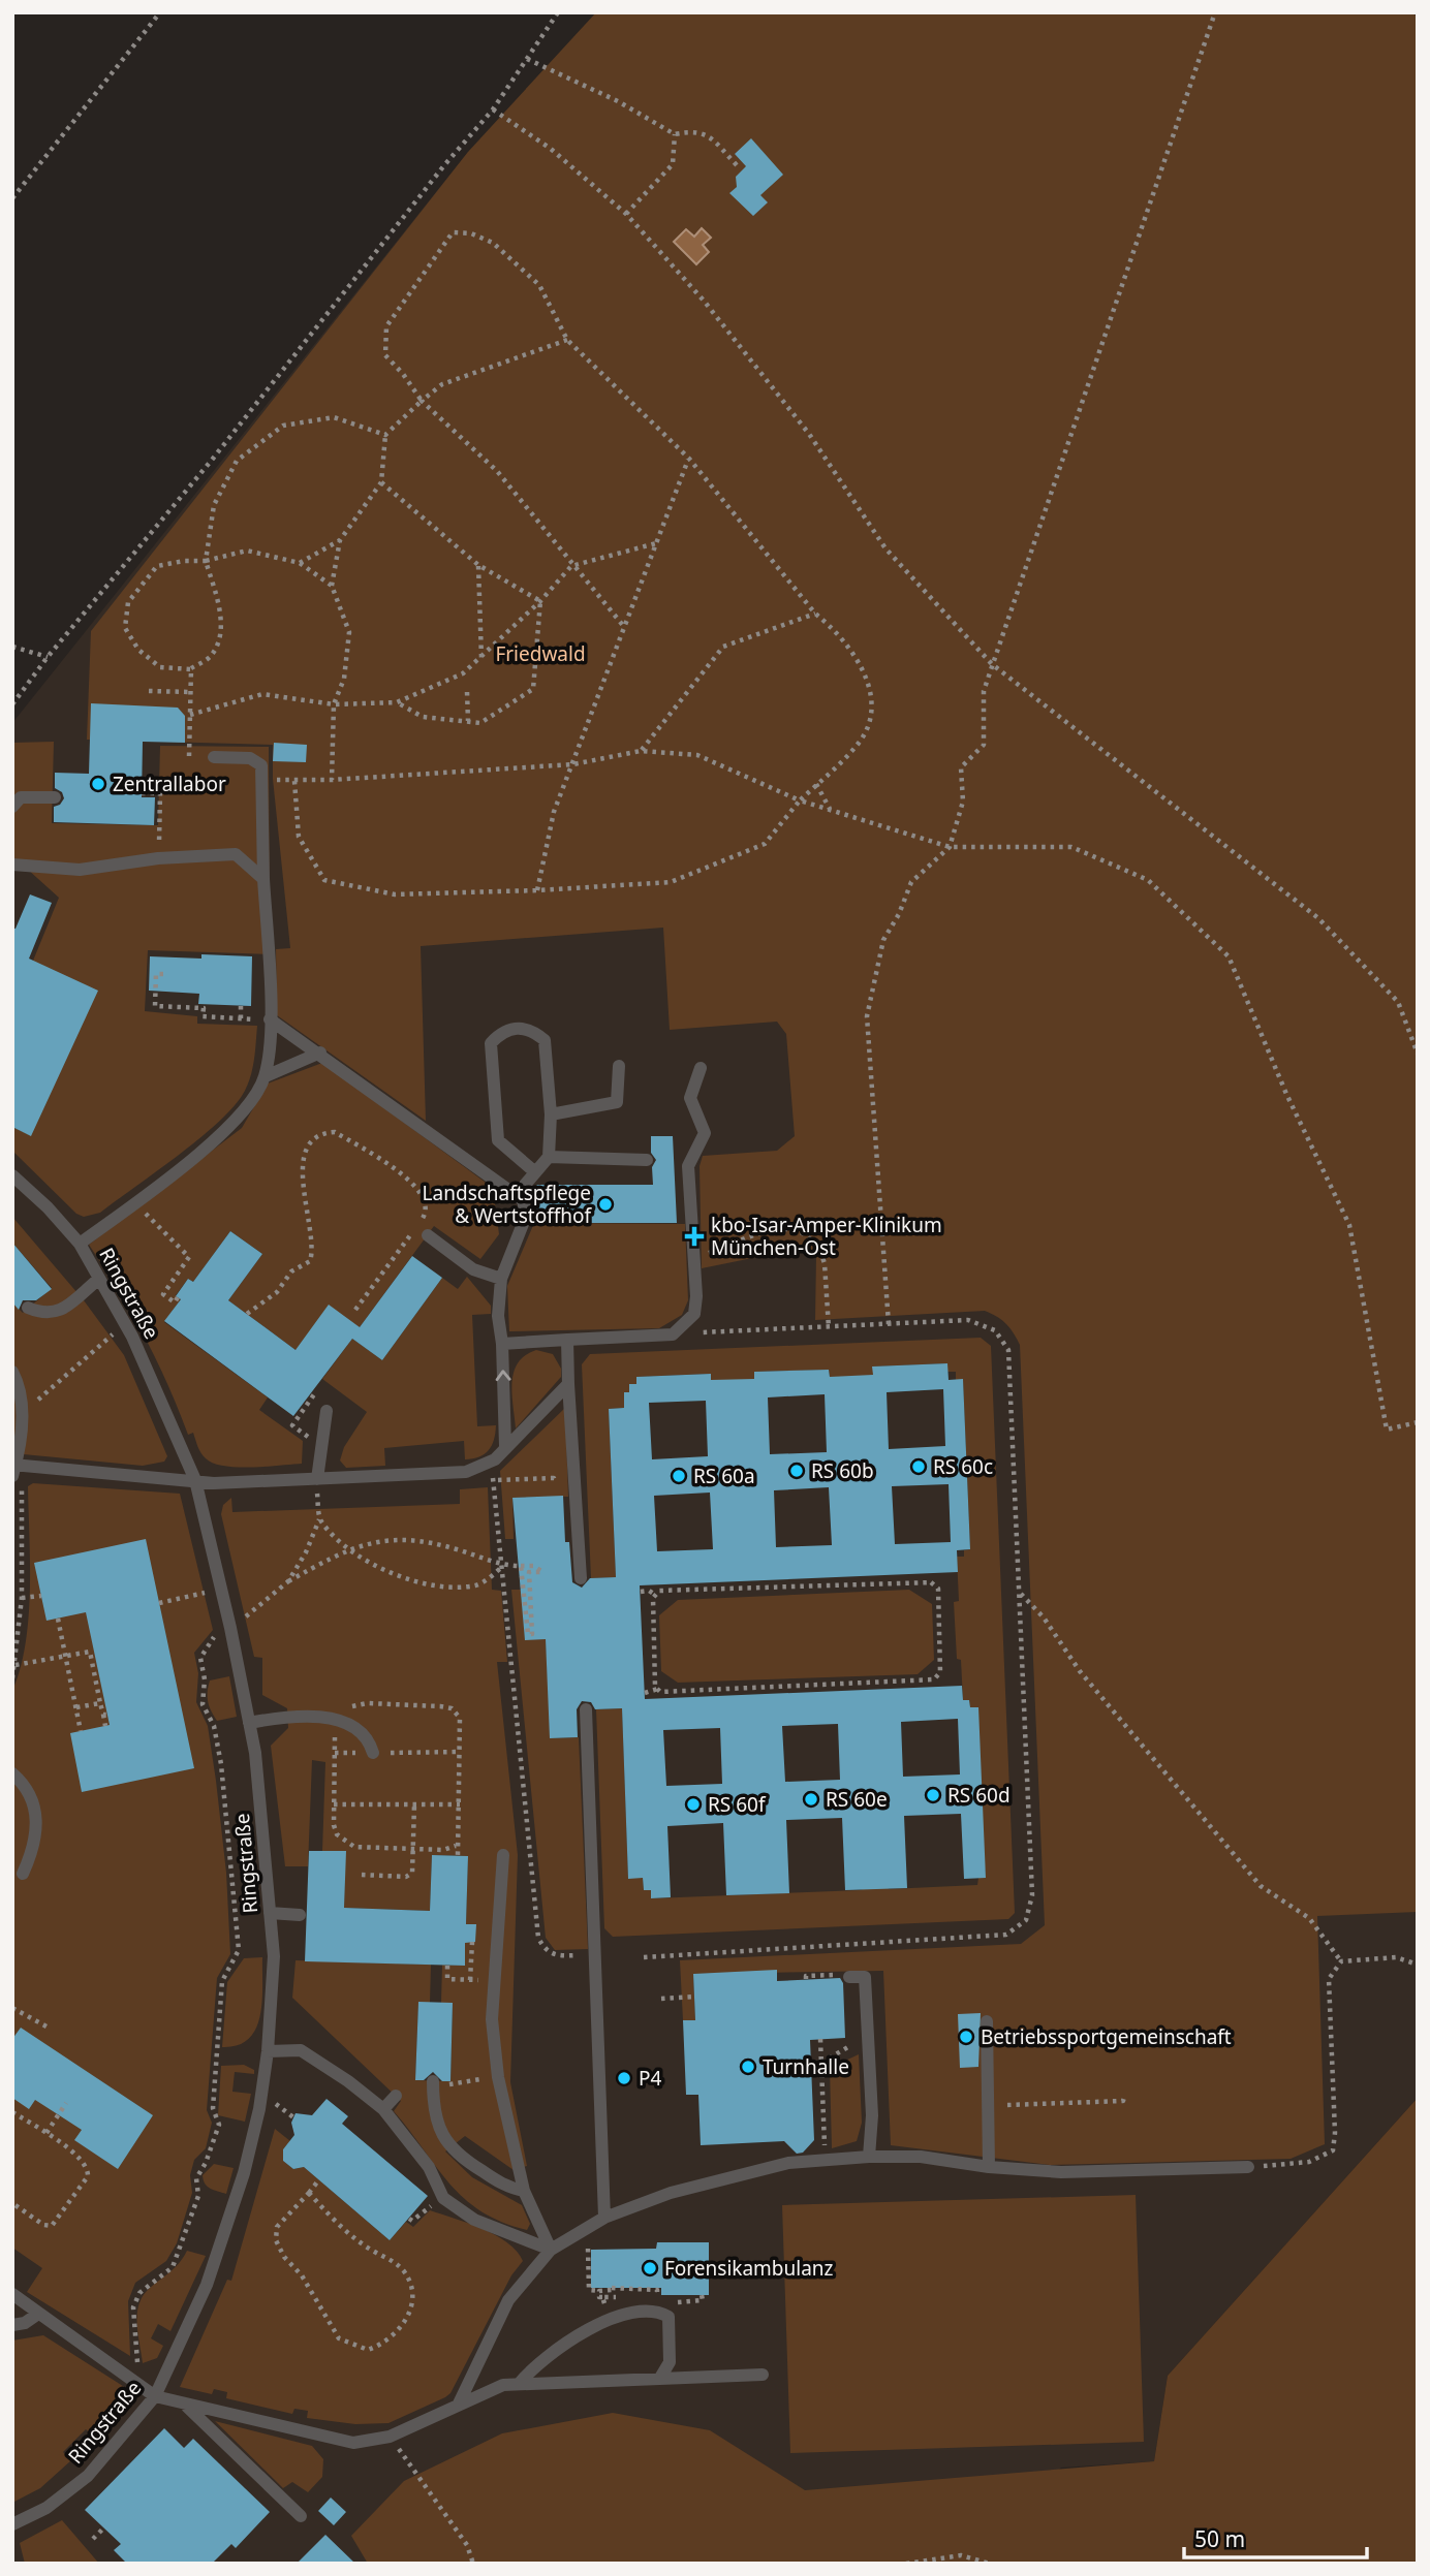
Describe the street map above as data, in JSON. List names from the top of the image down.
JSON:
{
  "streets": {
    "lane": ["Ringstraße"]
  },
  "parks": ["Friedwald"],
  "places": {
    "other": [
      "Zentrallabor",
      "Landschaftspflege & Wertstoffhof",
      "RS 60c",
      "RS 60b",
      "RS 60a",
      "RS 60d",
      "RS 60e",
      "RS 60f",
      "Betriebssportgemeinschaft",
      "Turnhalle",
      "P4",
      "Forensikambulanz"
    ],
    "health": ["kbo-Isar-Amper-Klinikum München-Ost"]
  },
  "scale_bar": "50 m"
}
